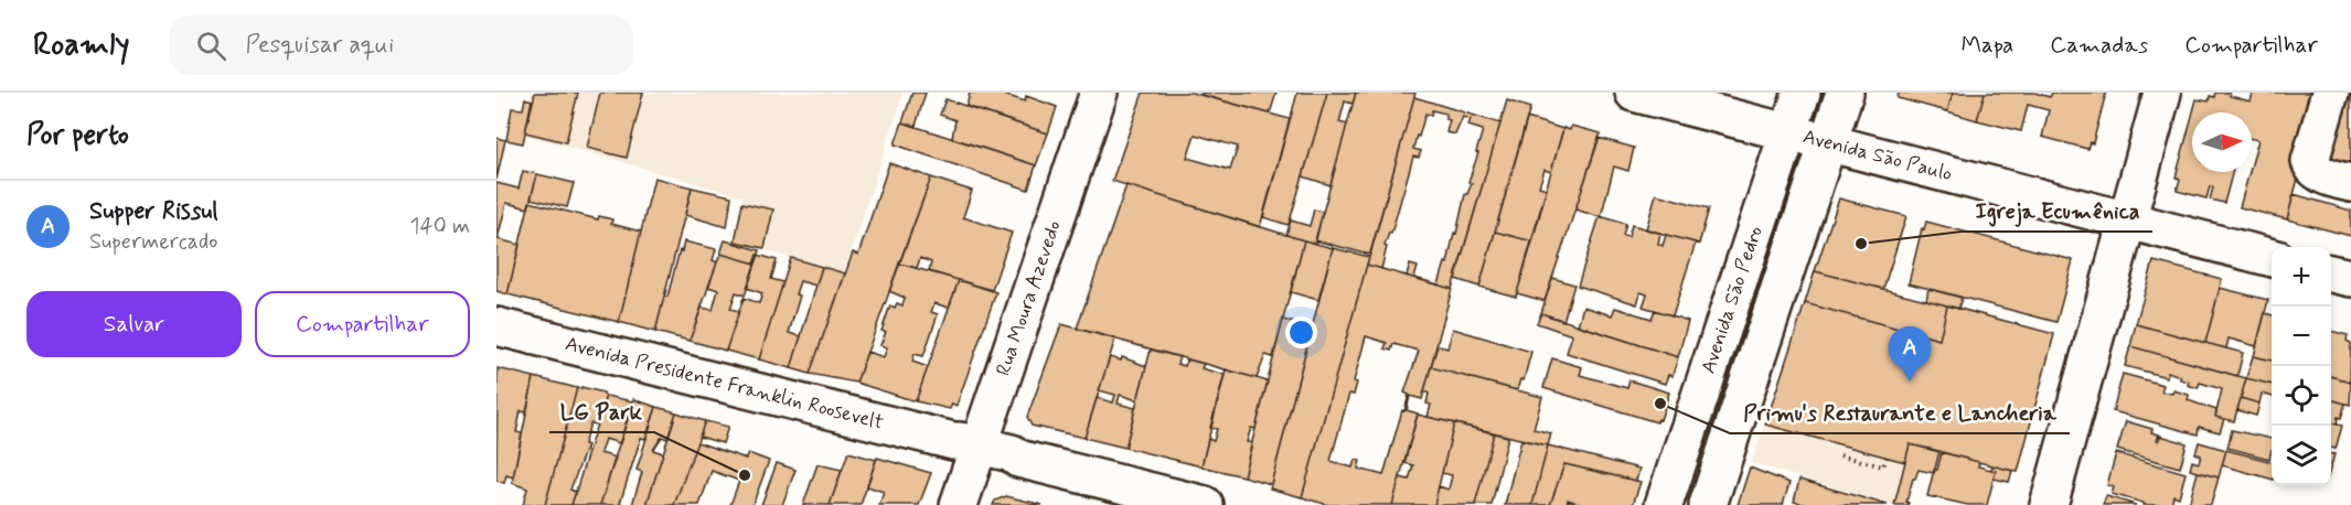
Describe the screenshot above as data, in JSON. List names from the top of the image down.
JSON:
{
  "streets": {
    "street": [
      "Avenida São Paulo",
      "Rua Moura Azevedo",
      "Avenida São Pedro",
      "Avenida Presidente Franklin Roosevelt"
    ]
  },
  "crossings": [
    ["Avenida São Paulo", "Avenida São Pedro"],
    ["Rua Moura Azevedo", "Avenida Presidente Franklin Roosevelt"]
  ],
  "places": ["Igreja Ecumênica", "Primu's Restaurante e Lancheria", "LG Park"],
  "north": "right",
  "page": {
    "header": "Roamly",
    "search": "Pesquisar aqui",
    "nav": ["Mapa", "Camadas", "Compartilhar"],
    "heading": "Por perto",
    "list": [
      {
        "mark": "A",
        "name": "Supper Rissul",
        "note": "Supermercado",
        "value": "140 m"
      }
    ],
    "map_buttons": ["+", "−"],
    "buttons": ["Salvar", "Compartilhar"],
    "pins": "A"
  }
}
